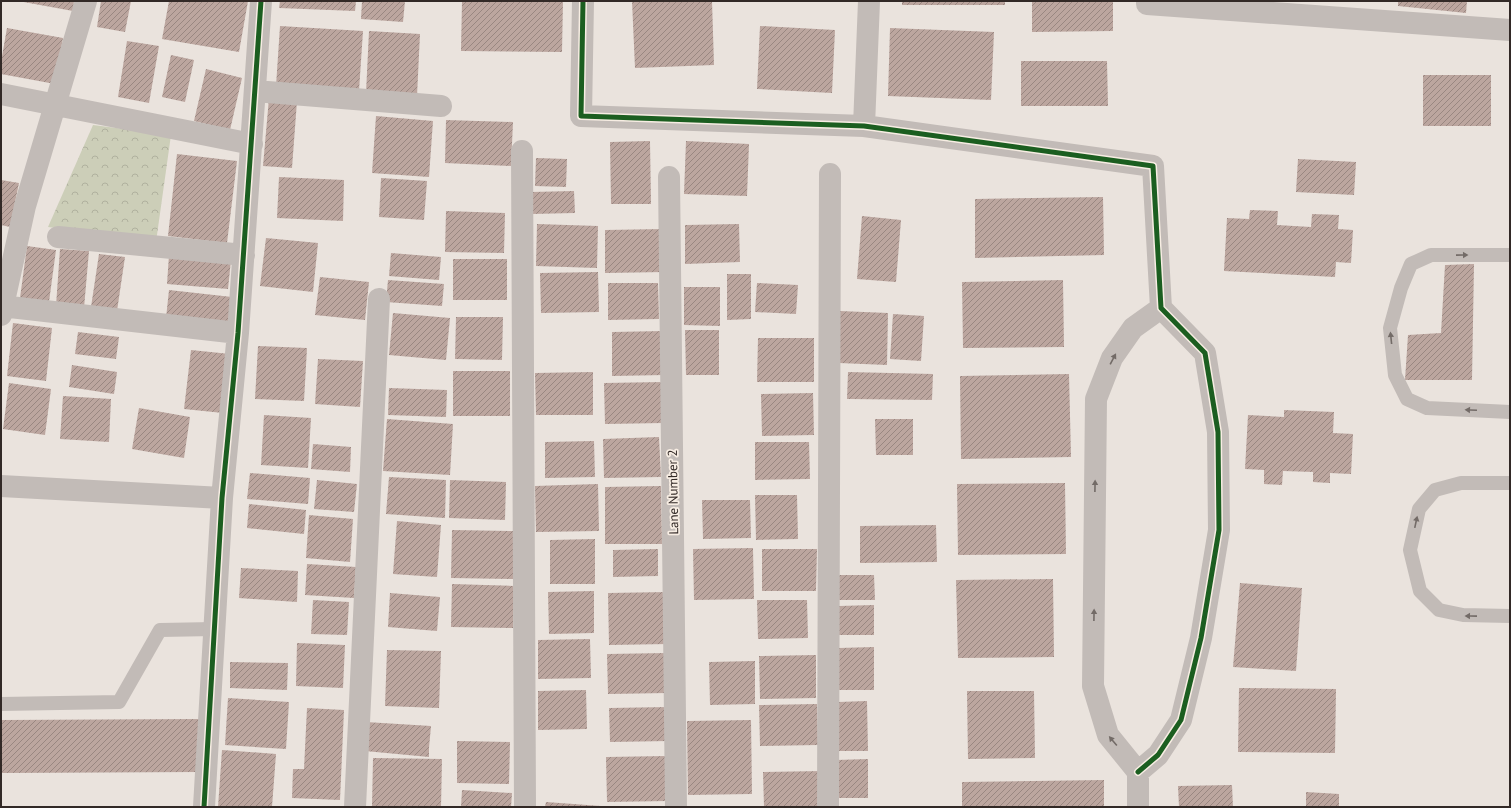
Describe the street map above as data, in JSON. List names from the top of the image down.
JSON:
{
  "streets": {
    "street": ["Lane Number 2"]
  }
}
